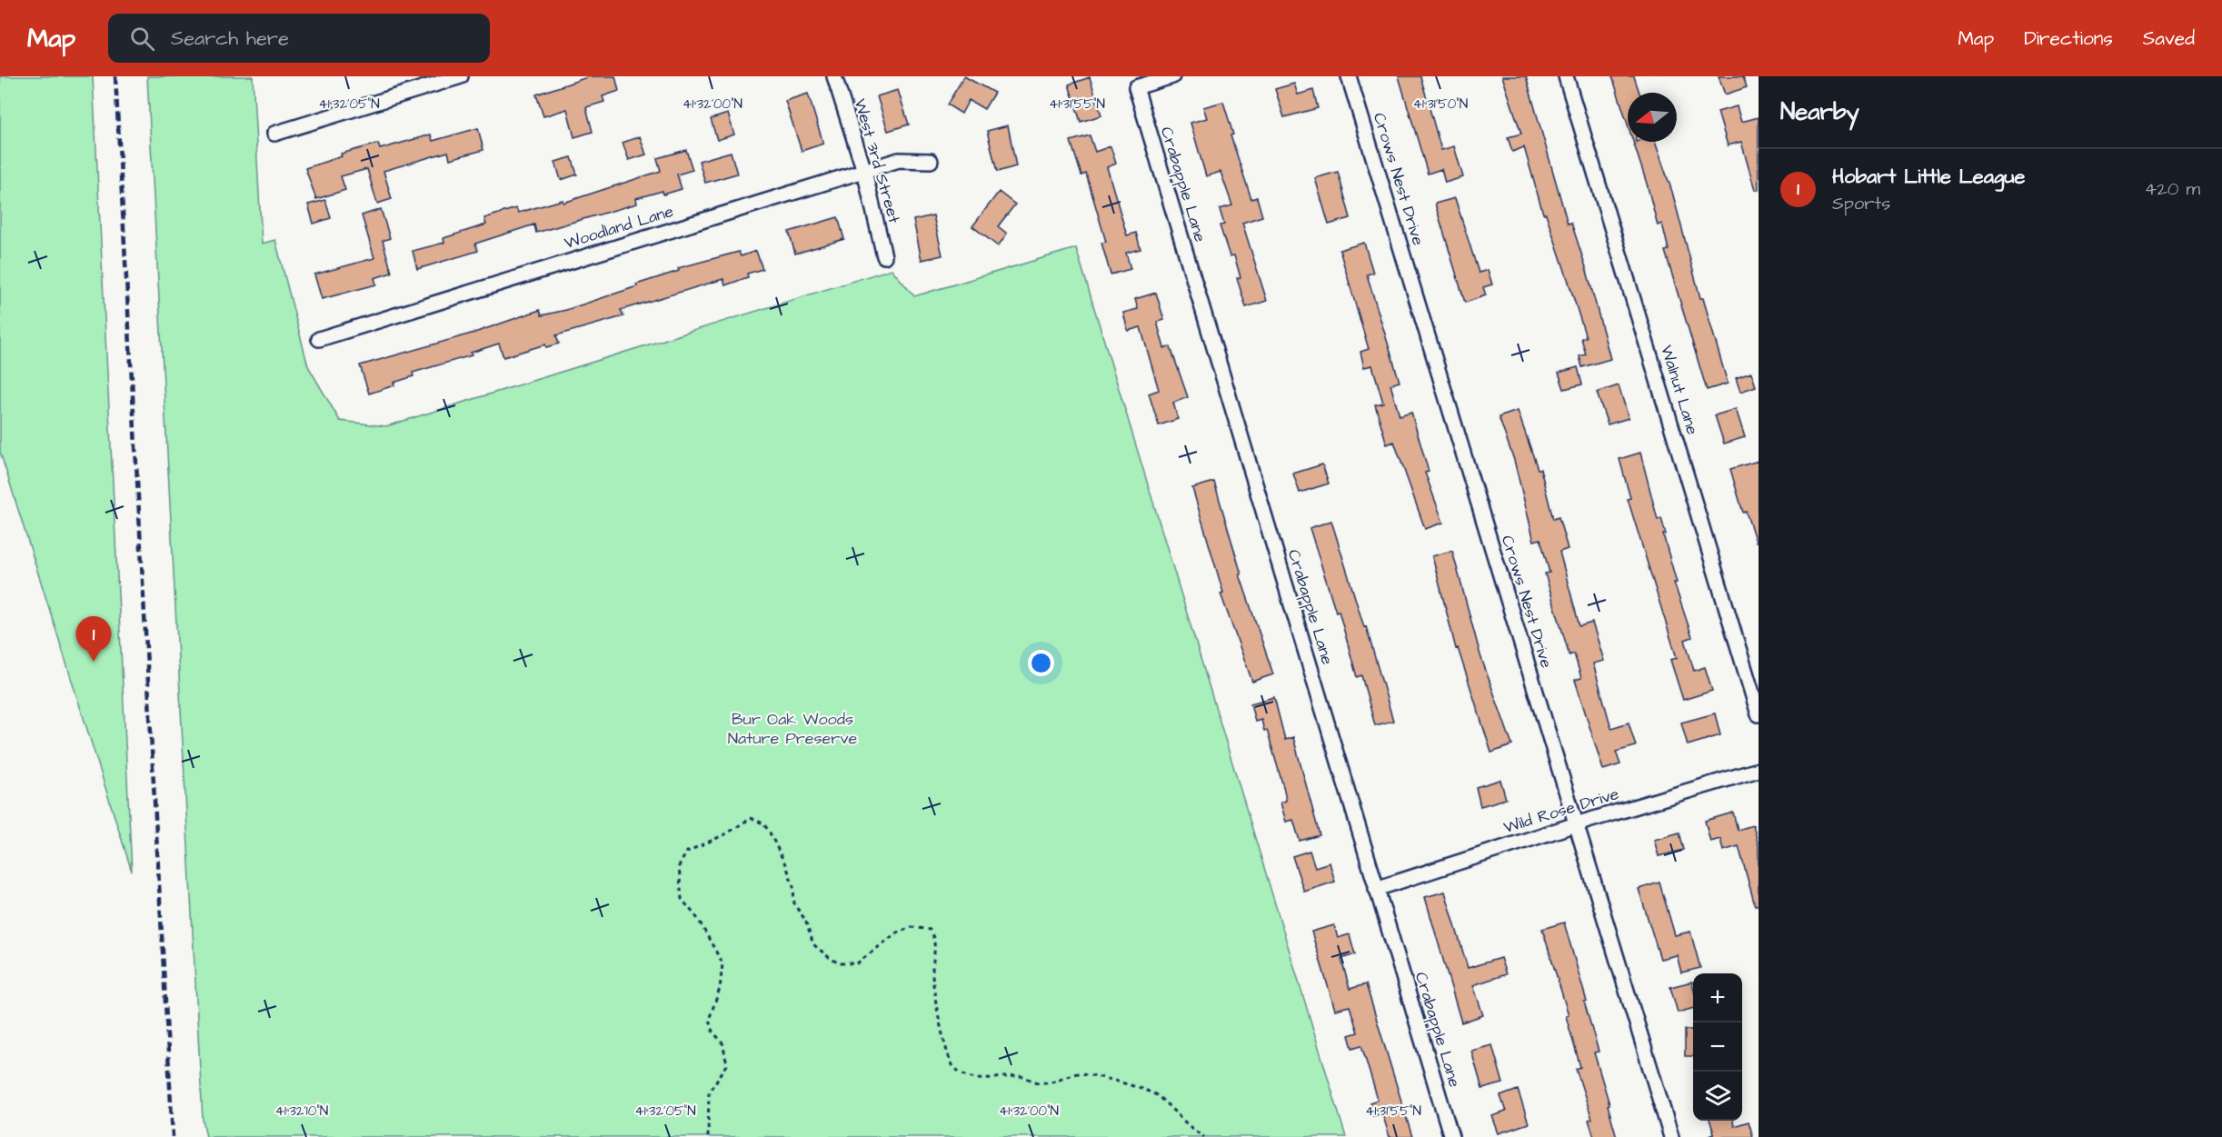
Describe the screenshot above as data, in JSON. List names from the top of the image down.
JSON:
{
  "streets": {
    "street": [
      "West 3rd Street",
      "Crows Nest Drive",
      "Crabapple Lane",
      "Woodland Lane",
      "Walnut Lane",
      "Wild Rose Drive"
    ]
  },
  "crossings": [
    ["West 3rd Street", "Woodland Lane"],
    ["Crows Nest Drive", "Wild Rose Drive"],
    ["Crabapple Lane", "Wild Rose Drive"]
  ],
  "parks": ["Bur Oak Woods Nature Preserve"],
  "north": "left",
  "page": {
    "header": "Map",
    "search": "Search here",
    "nav": ["Map", "Directions", "Saved"],
    "heading": "Nearby",
    "list": [
      {
        "mark": "1",
        "name": "Hobart Little League",
        "note": "Sports",
        "value": "420 m"
      }
    ],
    "pins": "1",
    "map_buttons": ["+", "−"]
  },
  "coordinates": [
    "41°31'55\"N",
    "41°32'05\"N",
    "41°32'00\"N",
    "41°31'50\"N",
    "41°32'10\"N"
  ]
}
